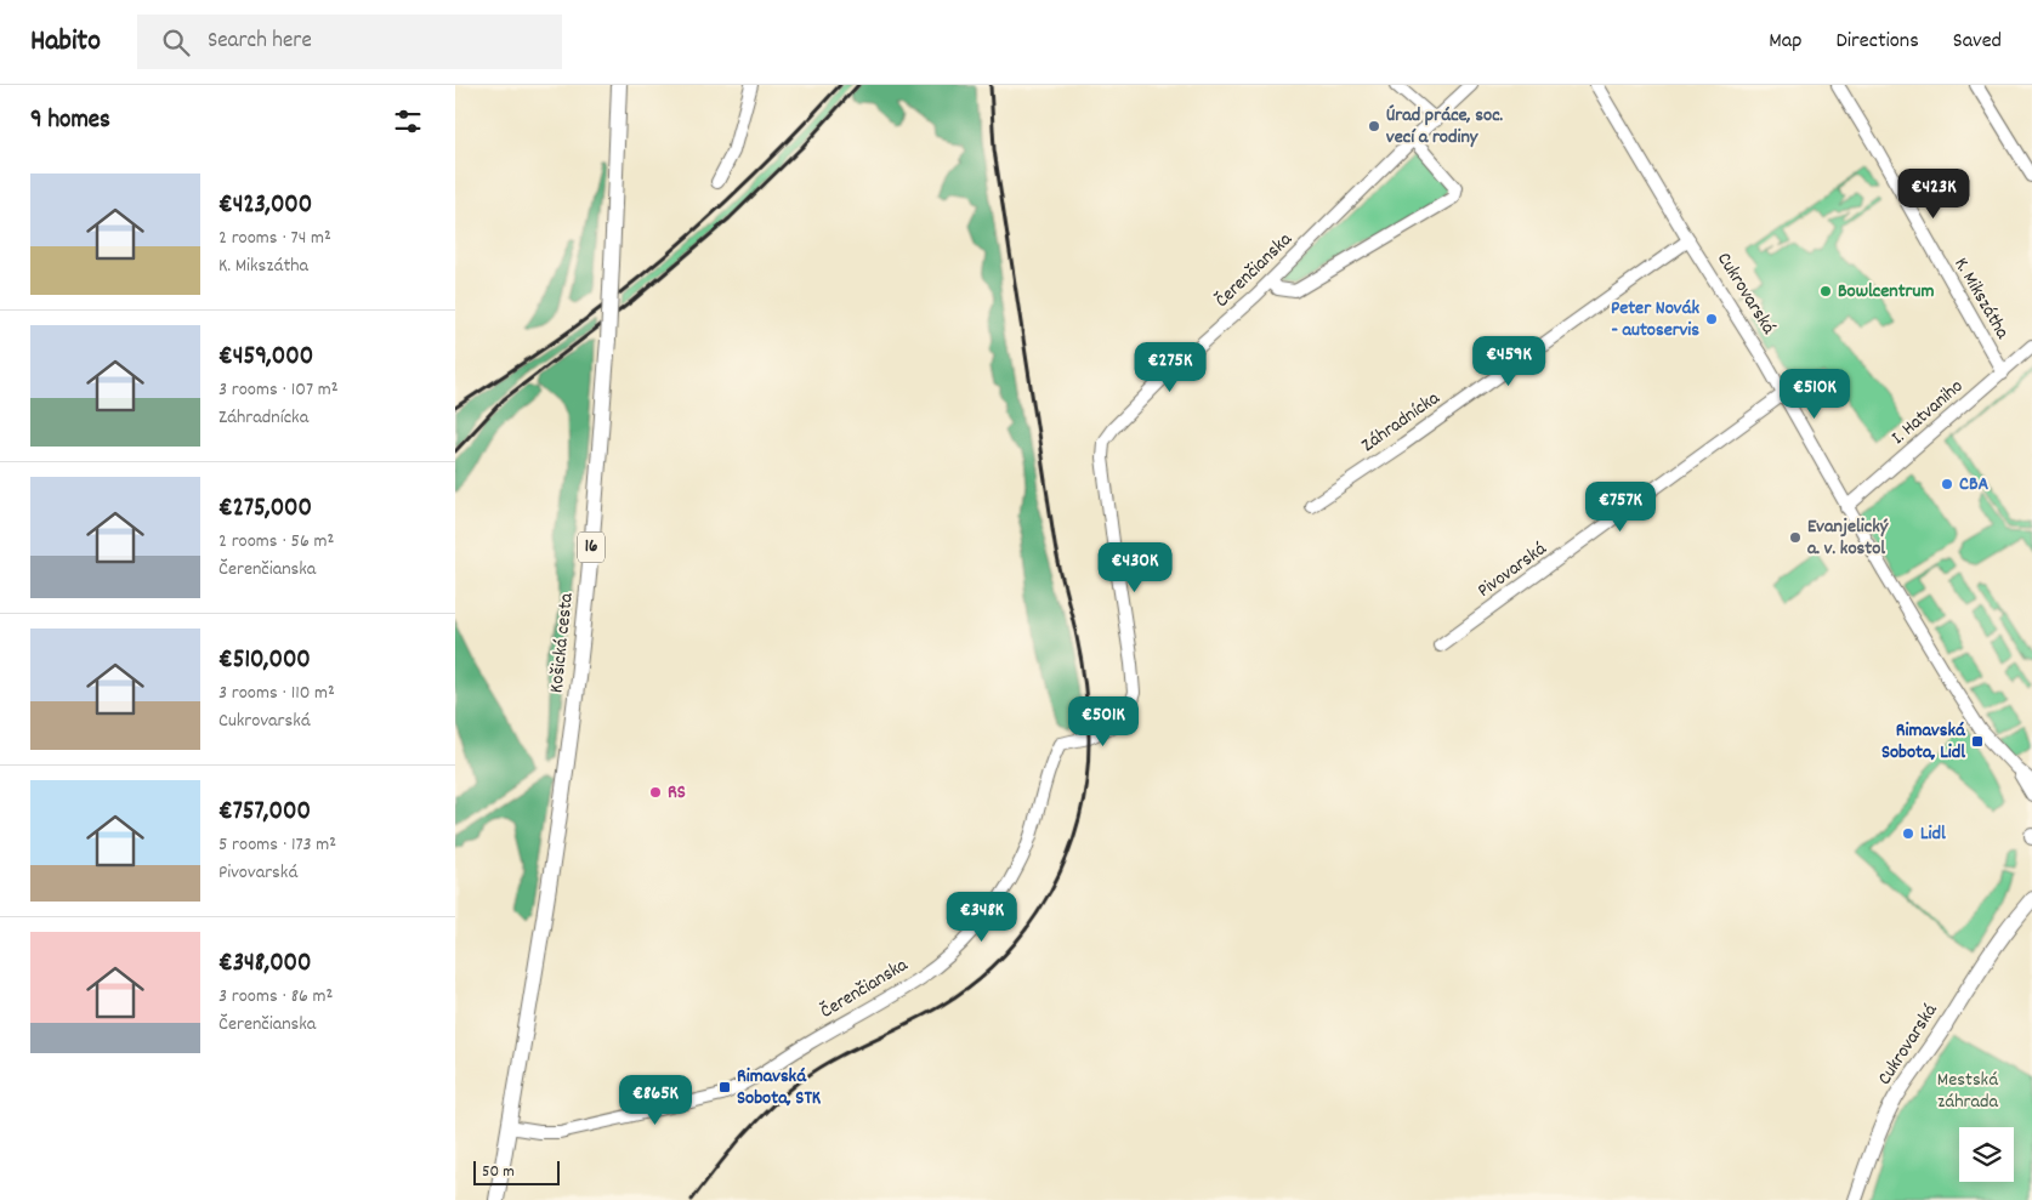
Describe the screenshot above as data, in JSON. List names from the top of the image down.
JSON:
{
  "streets": {
    "main road": ["Cukrovarská", "16", "Košická cesta"],
    "street": [
      "Čerenčianska",
      "K. Mikszátha",
      "I. Hatvaniho",
      "Záhradnícka",
      "Pivovarská"
    ]
  },
  "crossings": [
    ["Čerenčianska", "Košická cesta"],
    ["Cukrovarská", "I. Hatvaniho"],
    ["Cukrovarská", "Záhradnícka"],
    ["Cukrovarská", "Pivovarská"],
    ["K. Mikszátha", "I. Hatvaniho"]
  ],
  "parks": ["Mestská záhrada"],
  "places": {
    "other": [
      "Úrad práce, soc. vecí a rodiny",
      "Bowlcentrum",
      "Peter Novák - autoservis",
      "CBA",
      "Evanjelický a. v. kostol",
      "RS",
      "Lidl"
    ],
    "transit": ["Rimavská Sobota, Lidl", "Rimavská Sobota, STK"]
  },
  "scale_bar": "50 m",
  "page": {
    "header": "Habito",
    "search": "Search here",
    "nav": ["Map", "Directions", "Saved"],
    "heading": "9 homes",
    "list": [
      {
        "name": "€423,000",
        "note": "2 rooms · 74 m² · K. Mikszátha"
      },
      {
        "name": "€459,000",
        "note": "3 rooms · 107 m² · Záhradnícka"
      },
      {
        "name": "€275,000",
        "note": "2 rooms · 56 m² · Čerenčianska"
      },
      {
        "name": "€510,000",
        "note": "3 rooms · 110 m² · Cukrovarská"
      },
      {
        "name": "€757,000",
        "note": "5 rooms · 173 m² · Pivovarská"
      },
      {
        "name": "€348,000",
        "note": "3 rooms · 86 m² · Čerenčianska"
      }
    ],
    "price": [
      "€423K",
      "€459K",
      "€275K",
      "€510K",
      "€757K",
      "€430K",
      "€501K",
      "€348K",
      "€865K"
    ],
    "scale": "50 m"
  }
}
